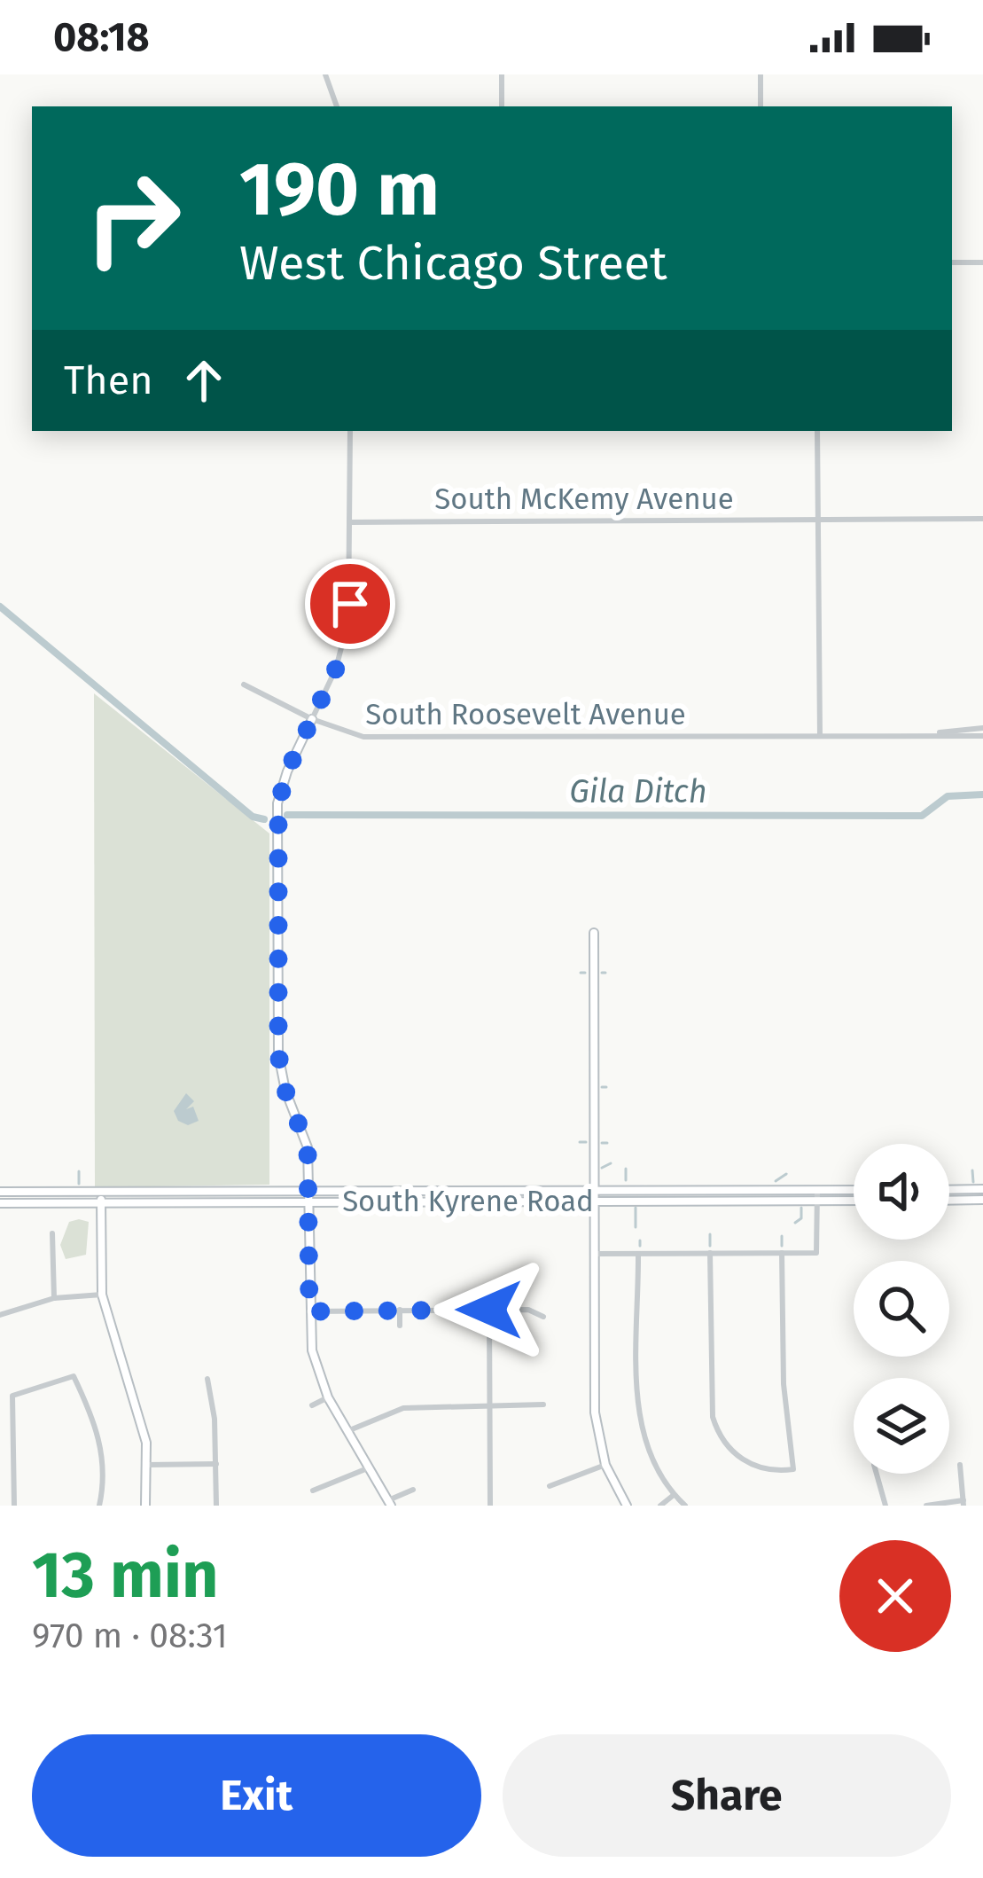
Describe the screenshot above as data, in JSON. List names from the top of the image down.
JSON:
{
  "streets": {
    "main road": ["South Kyrene Road"],
    "street": ["South McKemy Avenue", "South Roosevelt Avenue"]
  },
  "water": ["Gila Ditch"],
  "page": {
    "status": "08:18",
    "turn": ["190 m", "West Chicago Street"],
    "then": "Then",
    "heading": ["13 min", "970 m · 08:31"],
    "buttons": ["Exit", "Share"]
  }
}
